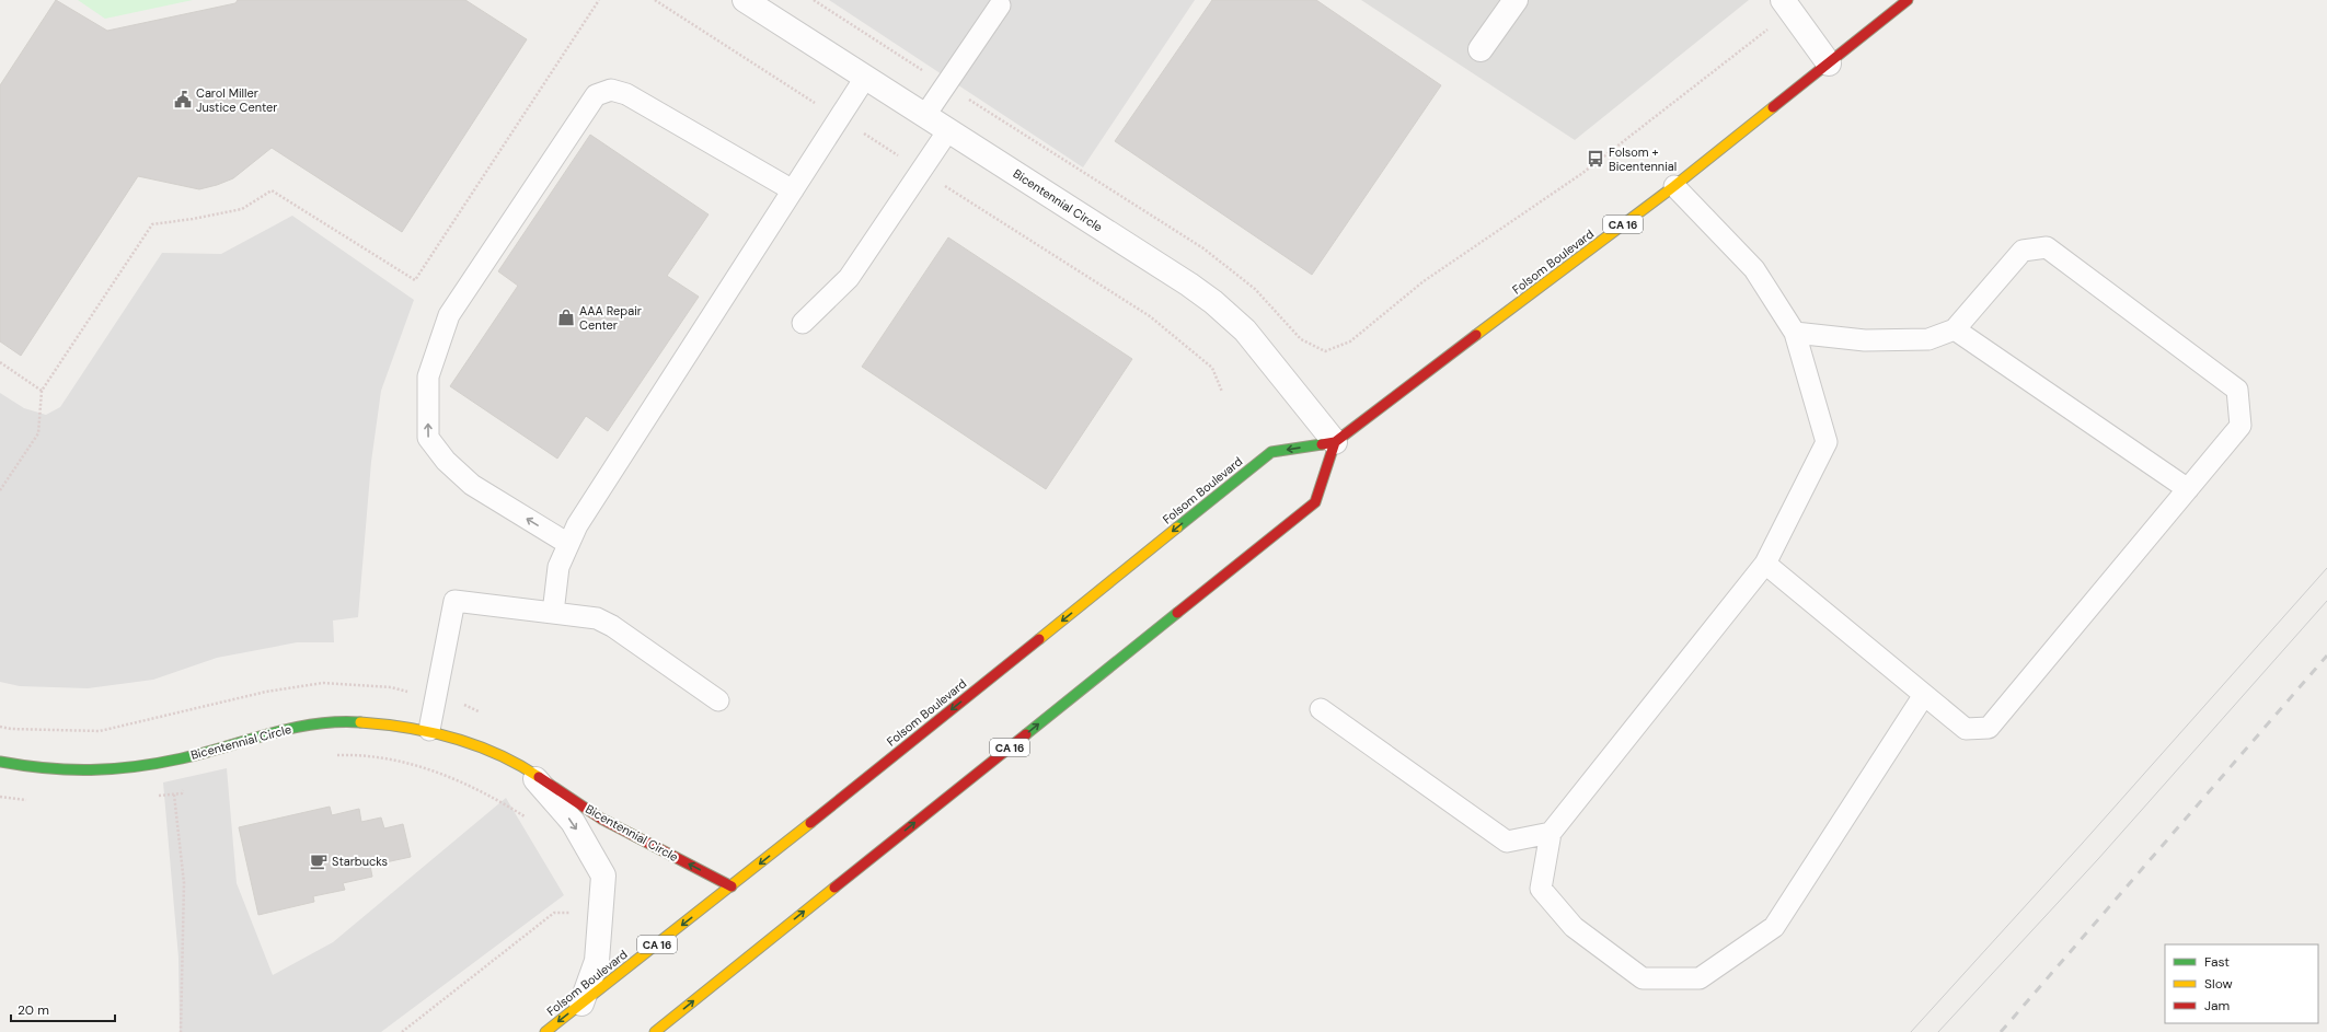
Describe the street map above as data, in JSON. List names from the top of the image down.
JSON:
{
  "streets": {
    "main road": ["Bicentennial Circle", "CA 16", "Folsom Boulevard"]
  },
  "crossings": [
    ["Bicentennial Circle", "CA 16"],
    ["Bicentennial Circle", "Folsom Boulevard"],
    ["CA 16", "Folsom Boulevard"]
  ],
  "places": {
    "public building": ["Carol Miller Justice Center"],
    "bus stop": ["Folsom + Bicentennial"],
    "shop": ["AAA Repair Center"],
    "cafe": ["Starbucks"]
  },
  "legend": ["Fast", "Slow", "Jam"],
  "scale_bar": "20 m"
}
